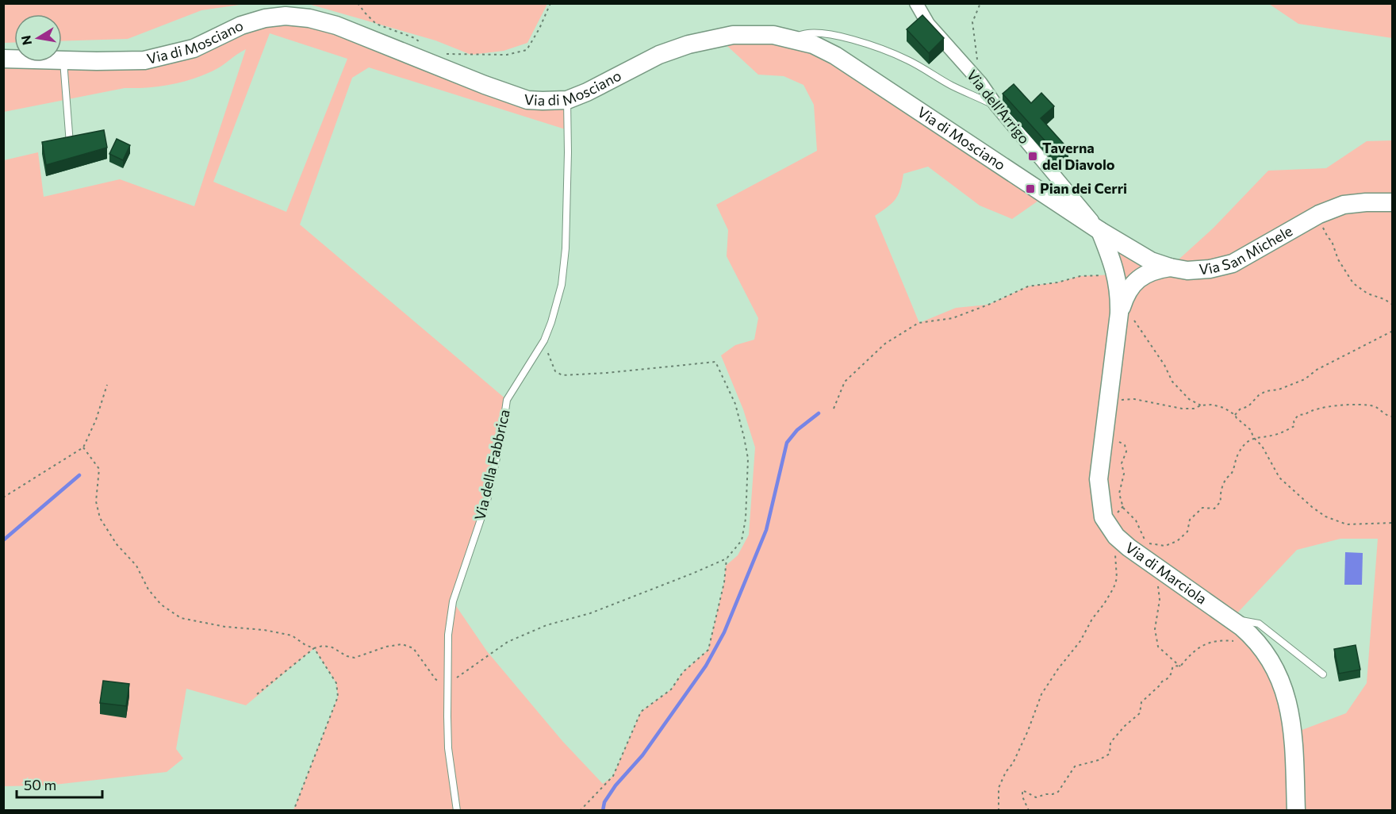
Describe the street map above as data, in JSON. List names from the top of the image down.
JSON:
{
  "streets": {
    "main road": ["Via di Mosciano", "Via San Michele", "Via di Marciola"],
    "street": ["Via dell'Arrigo"],
    "lane": ["Via della Fabbrica"]
  },
  "crossings": [
    ["Via di Mosciano", "Via dell'Arrigo"],
    ["Via di Mosciano", "Via San Michele"],
    ["Via di Mosciano", "Via della Fabbrica"],
    ["Via di Mosciano", "Via di Marciola"],
    ["Via dell'Arrigo", "Via San Michele"],
    ["Via dell'Arrigo", "Via di Marciola"],
    ["Via San Michele", "Via di Marciola"]
  ],
  "places": {
    "transit": ["Taverna del Diavolo", "Pian dei Cerri"]
  },
  "scale_bar": "50 m",
  "north": "left"
}
